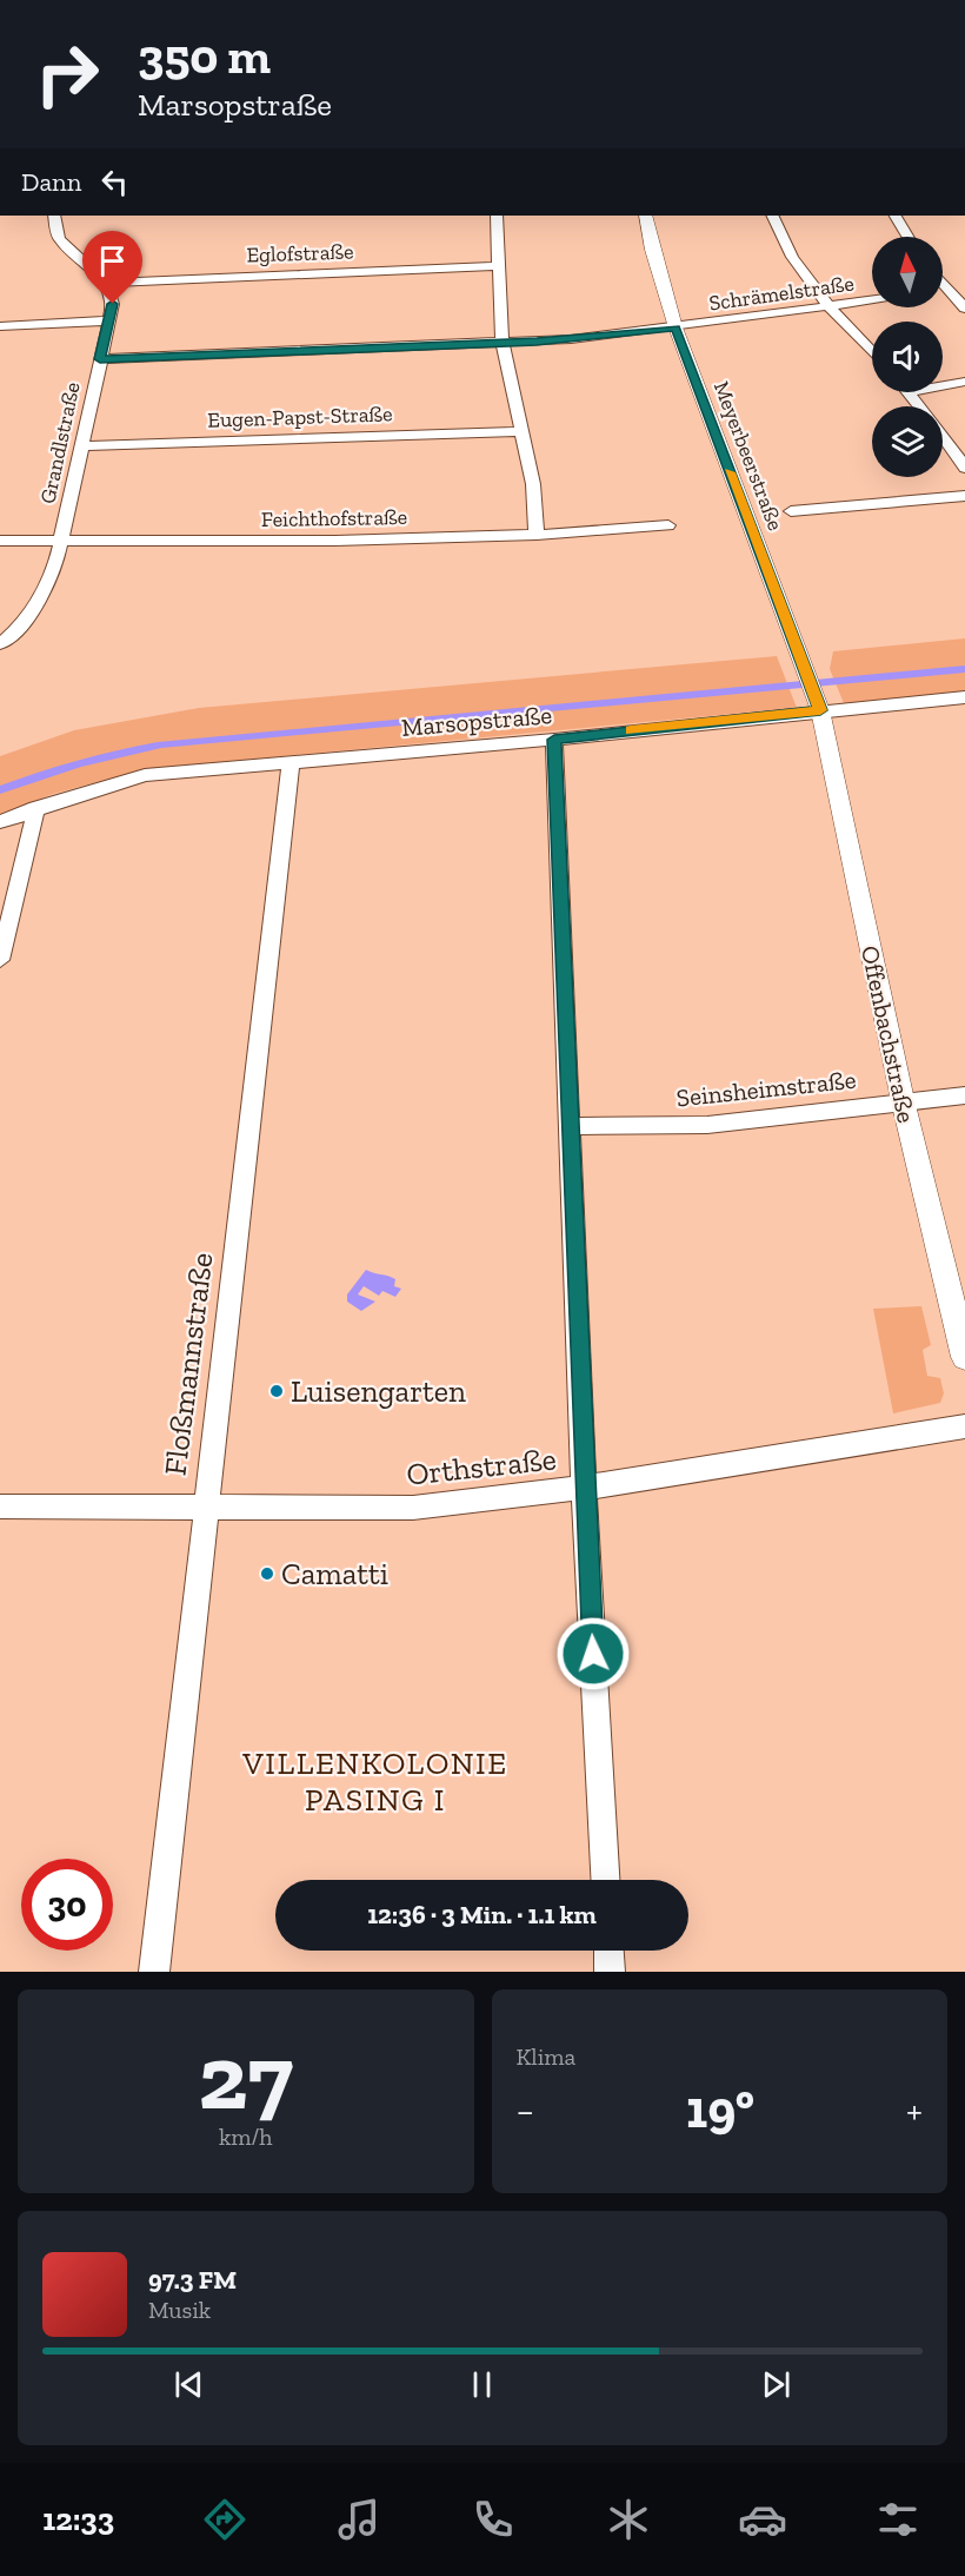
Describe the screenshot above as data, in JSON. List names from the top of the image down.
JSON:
{
  "streets": {
    "street": [
      "Eglofstraße",
      "Schrämelstraße",
      "Eugen-Papst-Straße",
      "Grandlstraße",
      "Meyerbeerstraße",
      "Feichthofstraße",
      "Marsopstraße",
      "Offenbachstraße",
      "Seinsheimstraße",
      "Floßmannstraße",
      "Orthstraße"
    ]
  },
  "crossings": [
    ["Eglofstraße", "Grandlstraße"],
    ["Schrämelstraße", "Grandlstraße"],
    ["Schrämelstraße", "Meyerbeerstraße"],
    ["Eugen-Papst-Straße", "Grandlstraße"],
    ["Grandlstraße", "Feichthofstraße"],
    ["Meyerbeerstraße", "Marsopstraße"],
    ["Meyerbeerstraße", "Offenbachstraße"],
    ["Marsopstraße", "Offenbachstraße"],
    ["Marsopstraße", "Floßmannstraße"],
    ["Offenbachstraße", "Seinsheimstraße"],
    ["Floßmannstraße", "Orthstraße"]
  ],
  "districts": ["VILLENKOLONIE PASING I"],
  "places": ["Luisengarten", "Camatti"],
  "north": "top",
  "page": {
    "turn": ["350 m", "Marsopstraße"],
    "then": "Dann",
    "limit": "30",
    "trip": "12:36 · 3 Min. · 1.1 km",
    "tile": [
      ["27", "km/h"],
      "Klima"
    ],
    "heat": ["−", "19°", "+"],
    "song": ["97.3 FM", "Musik"],
    "tabs": "12:33"
  }
}
